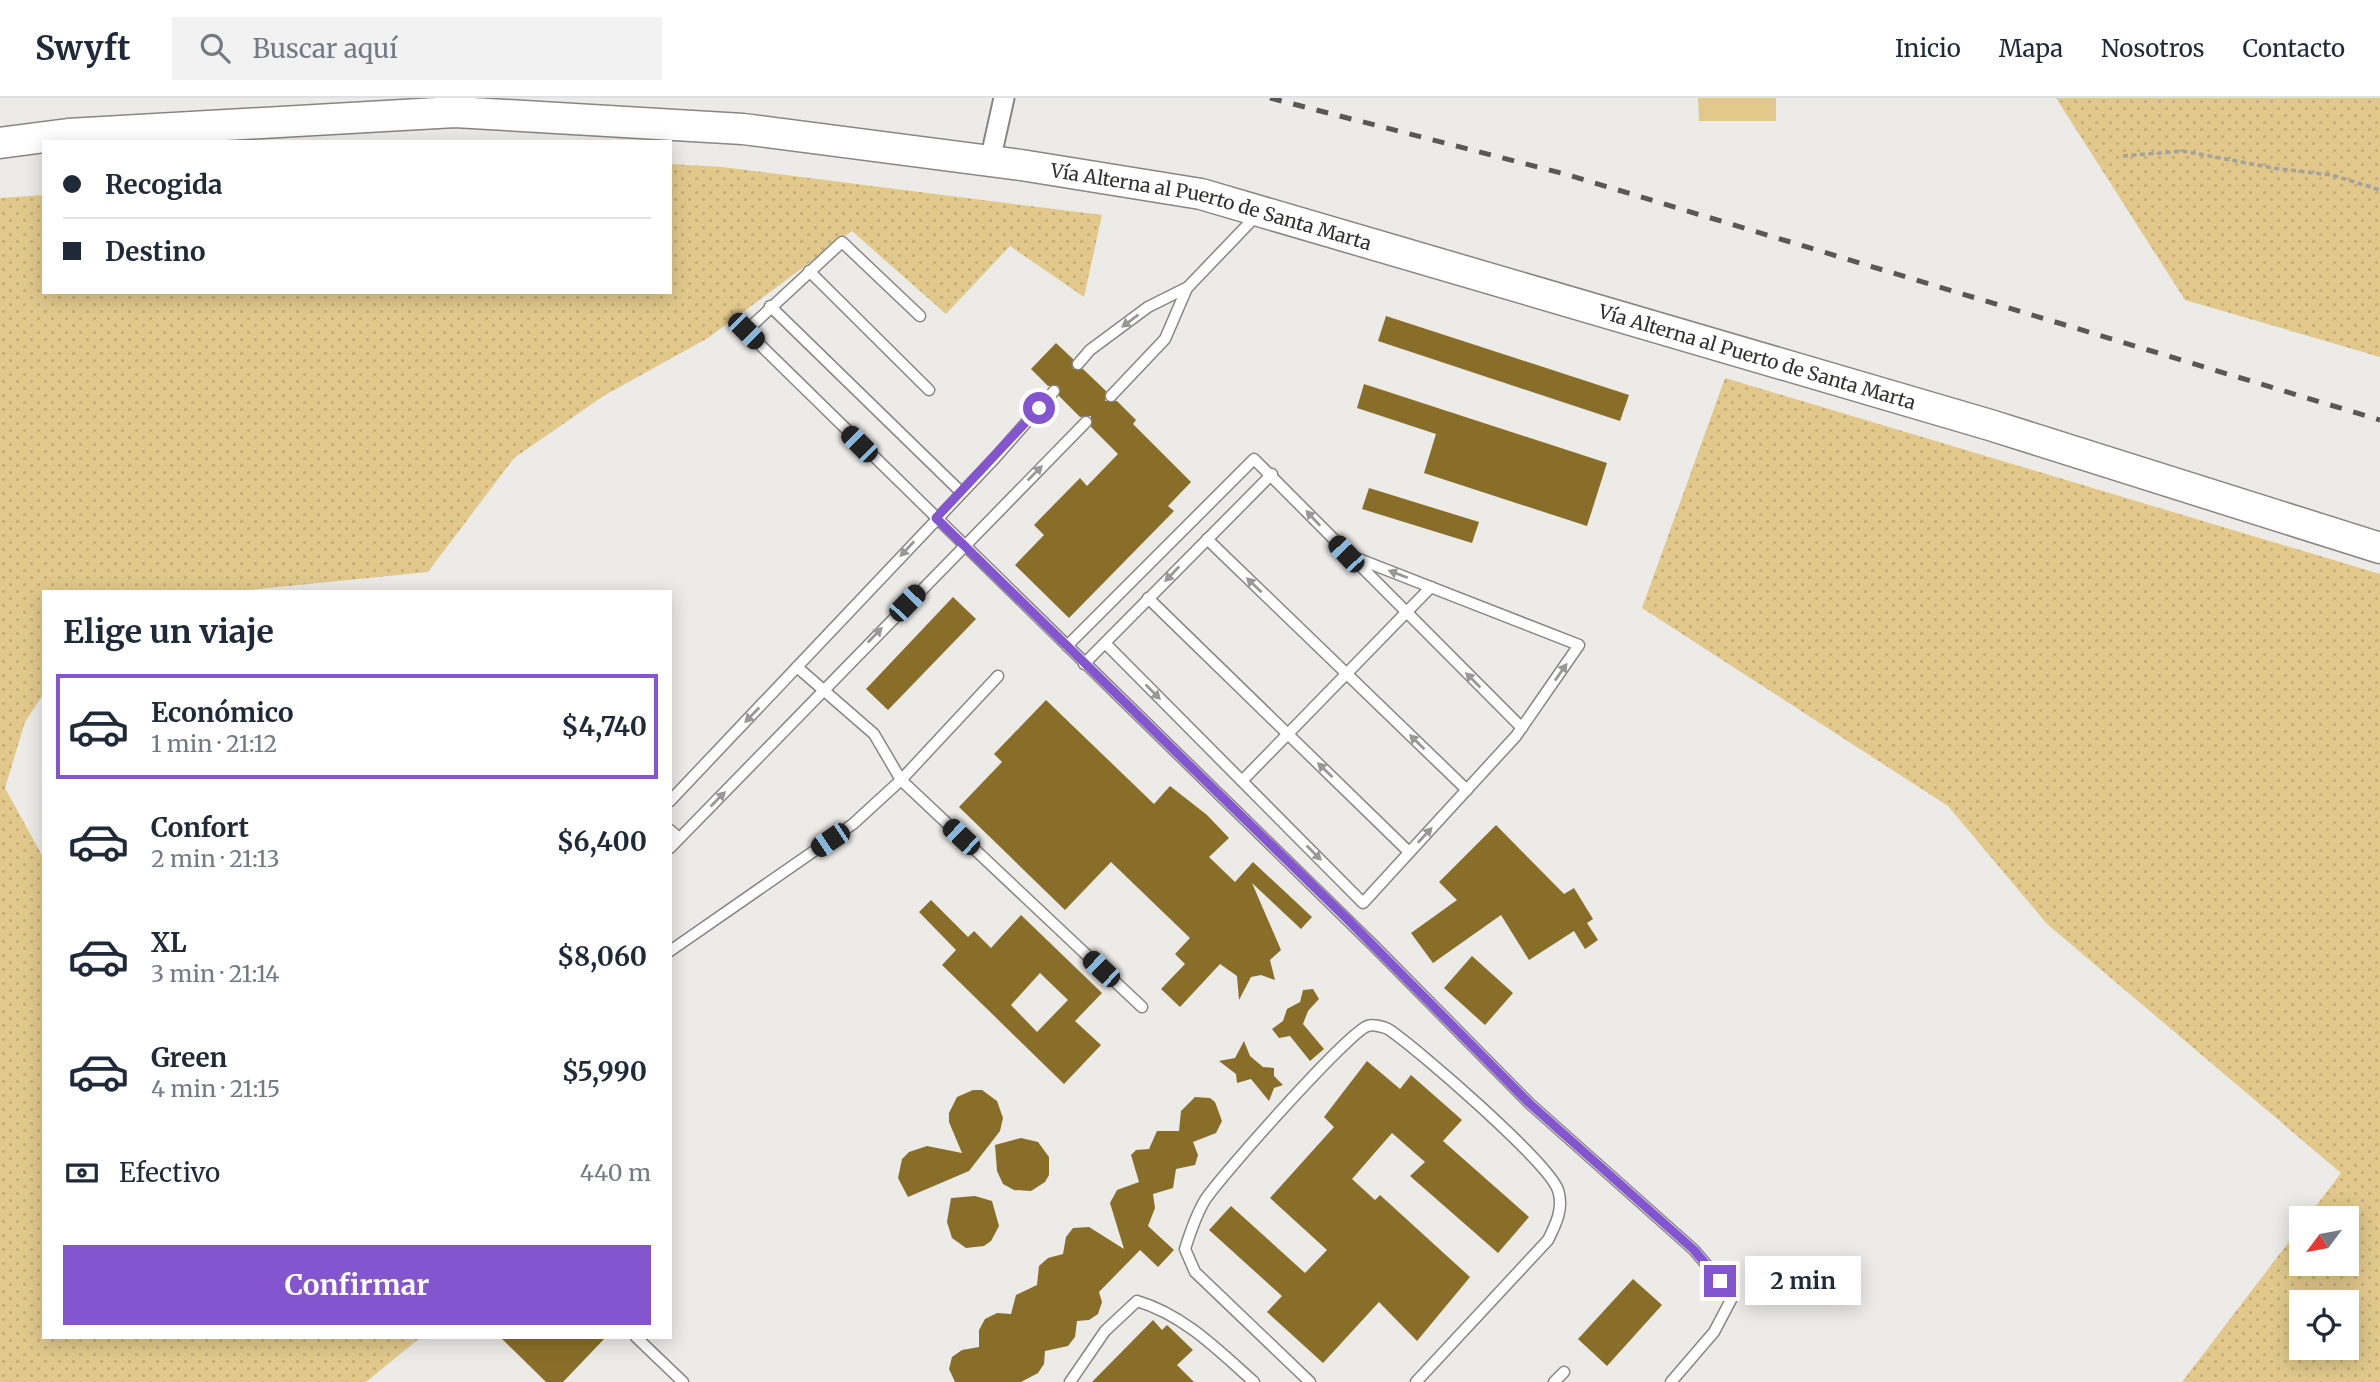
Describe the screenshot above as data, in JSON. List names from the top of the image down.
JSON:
{
  "streets": {
    "main road": ["Vía Alterna al Puerto de Santa Marta"]
  },
  "north": "bottom left",
  "page": {
    "header": "Swyft",
    "search": "Buscar aquí",
    "nav": [
      "Inicio",
      "Mapa",
      "Nosotros",
      "Contacto"
    ],
    "banner": ["Recogida", "Destino"],
    "heading": "Elige un viaje",
    "list": [
      {
        "name": "Económico",
        "note": "1 min · 21:12",
        "value": "$4,740"
      },
      {
        "name": "Confort",
        "note": "2 min · 21:13",
        "value": "$6,400"
      },
      {
        "name": "XL",
        "note": "3 min · 21:14",
        "value": "$8,060"
      },
      {
        "name": "Green",
        "note": "4 min · 21:15",
        "value": "$5,990"
      }
    ],
    "pay": ["Efectivo", "440 m"],
    "buttons": "Confirmar",
    "bubble": "2 min"
  }
}
